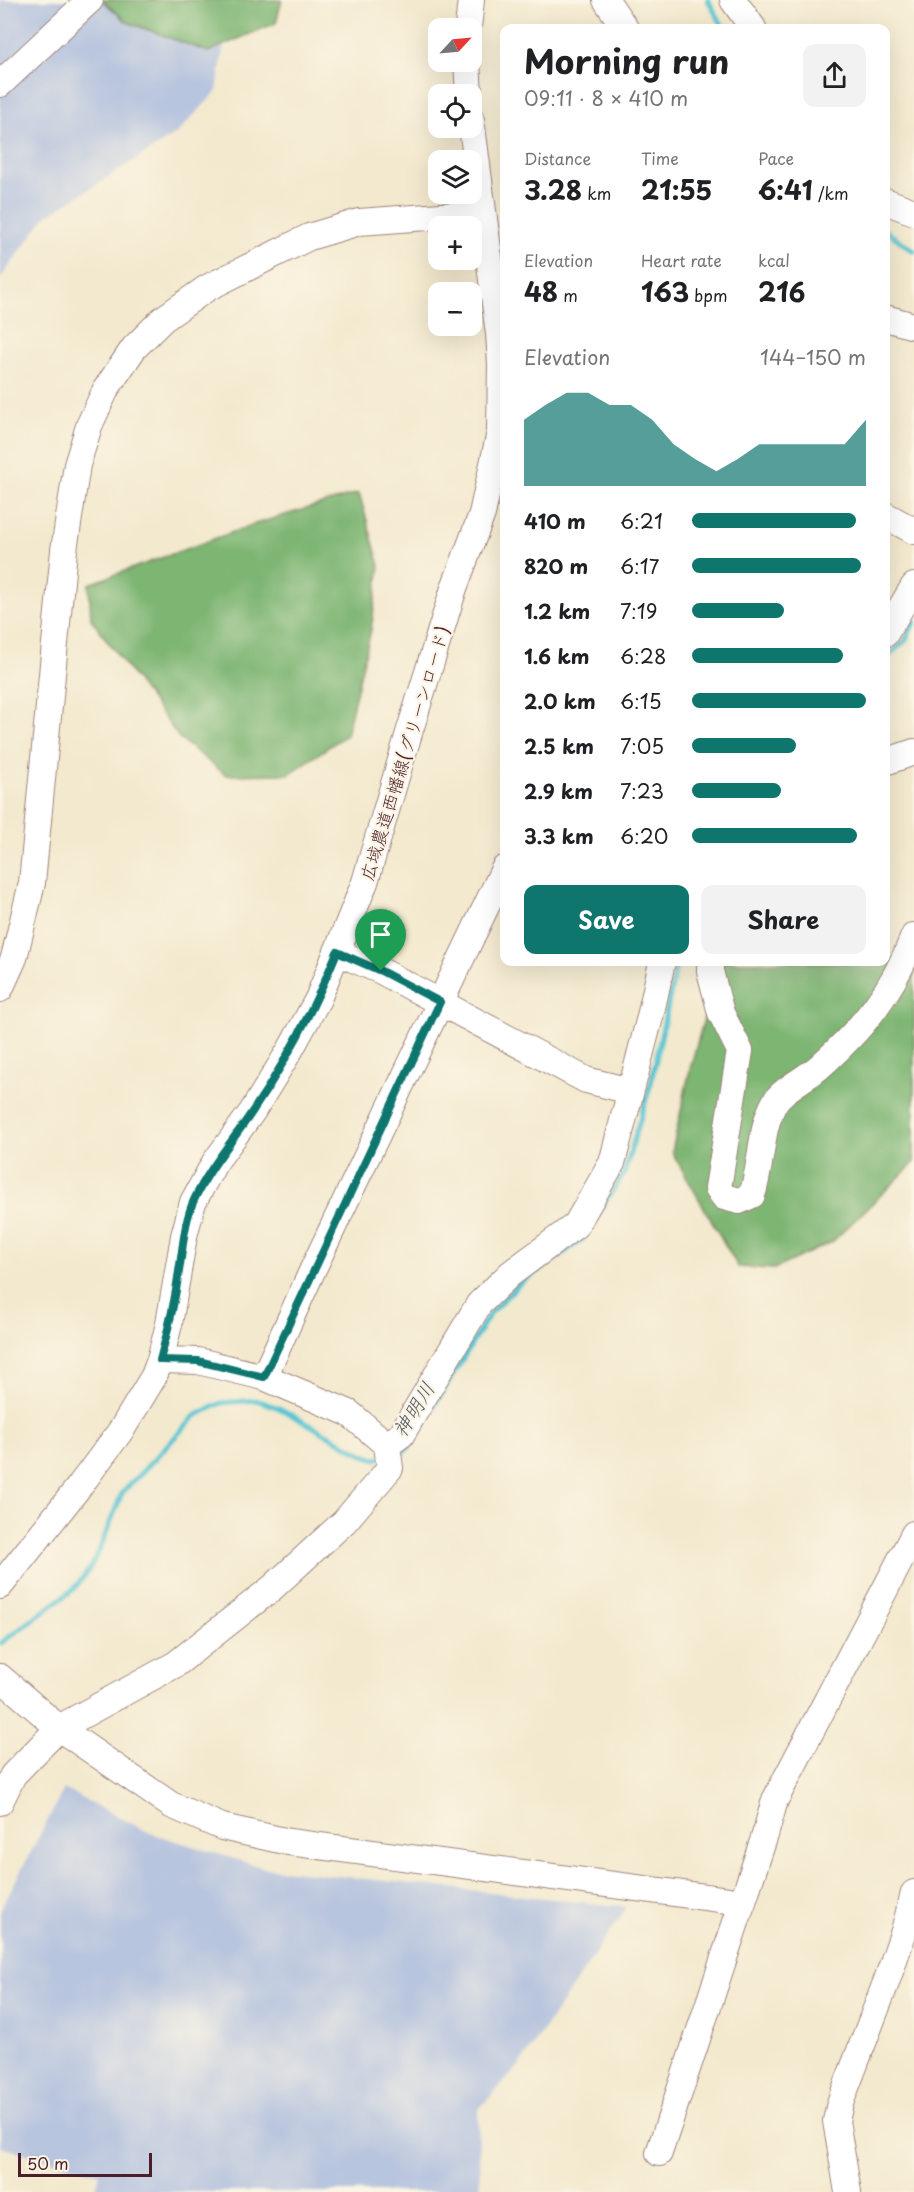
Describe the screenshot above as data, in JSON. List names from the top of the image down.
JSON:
{
  "streets": {
    "street": ["広域農道西幡線(グリーンロード)"]
  },
  "water": ["神明川"],
  "scale_bar": "50 m",
  "north": "top right",
  "page": {
    "map_buttons": ["+", "−"],
    "heading": ["Morning run", "09:11 · 8 × 410 m"],
    "stats": [
      ["Distance", "3.28 km"],
      ["Time", "21:55"],
      ["Pace", "6:41 /km"],
      ["Elevation", "48 m"],
      ["Heart rate", "163 bpm"],
      ["kcal", "216"]
    ],
    "chart": ["Elevation", "144–150 m"],
    "list": [
      {
        "name": "410 m",
        "note": "6:21"
      },
      {
        "name": "820 m",
        "note": "6:17"
      },
      {
        "name": "1.2 km",
        "note": "7:19"
      },
      {
        "name": "1.6 km",
        "note": "6:28"
      },
      {
        "name": "2.0 km",
        "note": "6:15"
      },
      {
        "name": "2.5 km",
        "note": "7:05"
      },
      {
        "name": "2.9 km",
        "note": "7:23"
      },
      {
        "name": "3.3 km",
        "note": "6:20"
      }
    ],
    "buttons": ["Save", "Share"],
    "scale": "50 m"
  }
}
